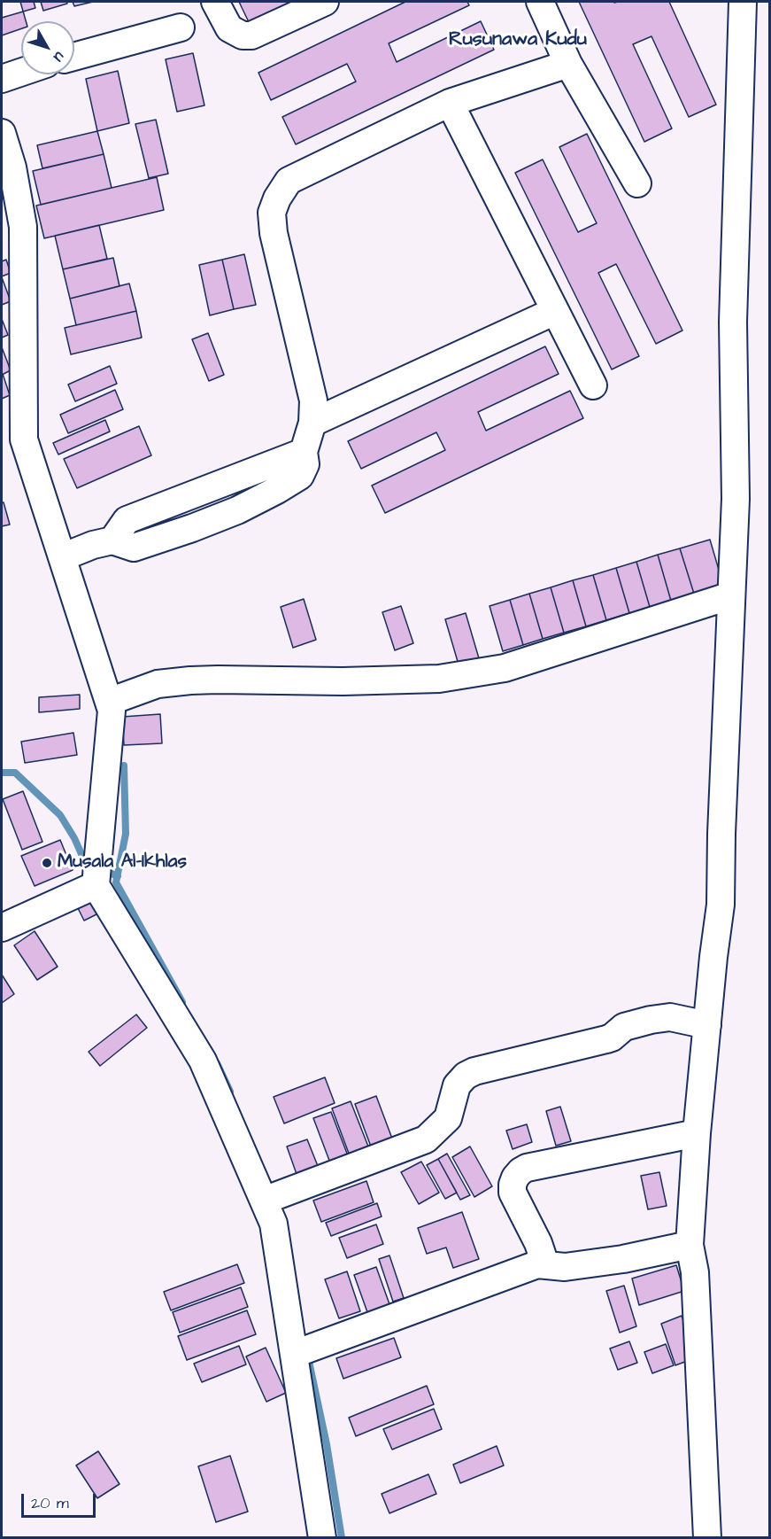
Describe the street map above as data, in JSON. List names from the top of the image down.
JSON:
{
  "districts": ["Rusunawa Kudu"],
  "places": ["Musala Al-Ikhlas"],
  "scale_bar": "20 m",
  "north": "bottom right"
}
